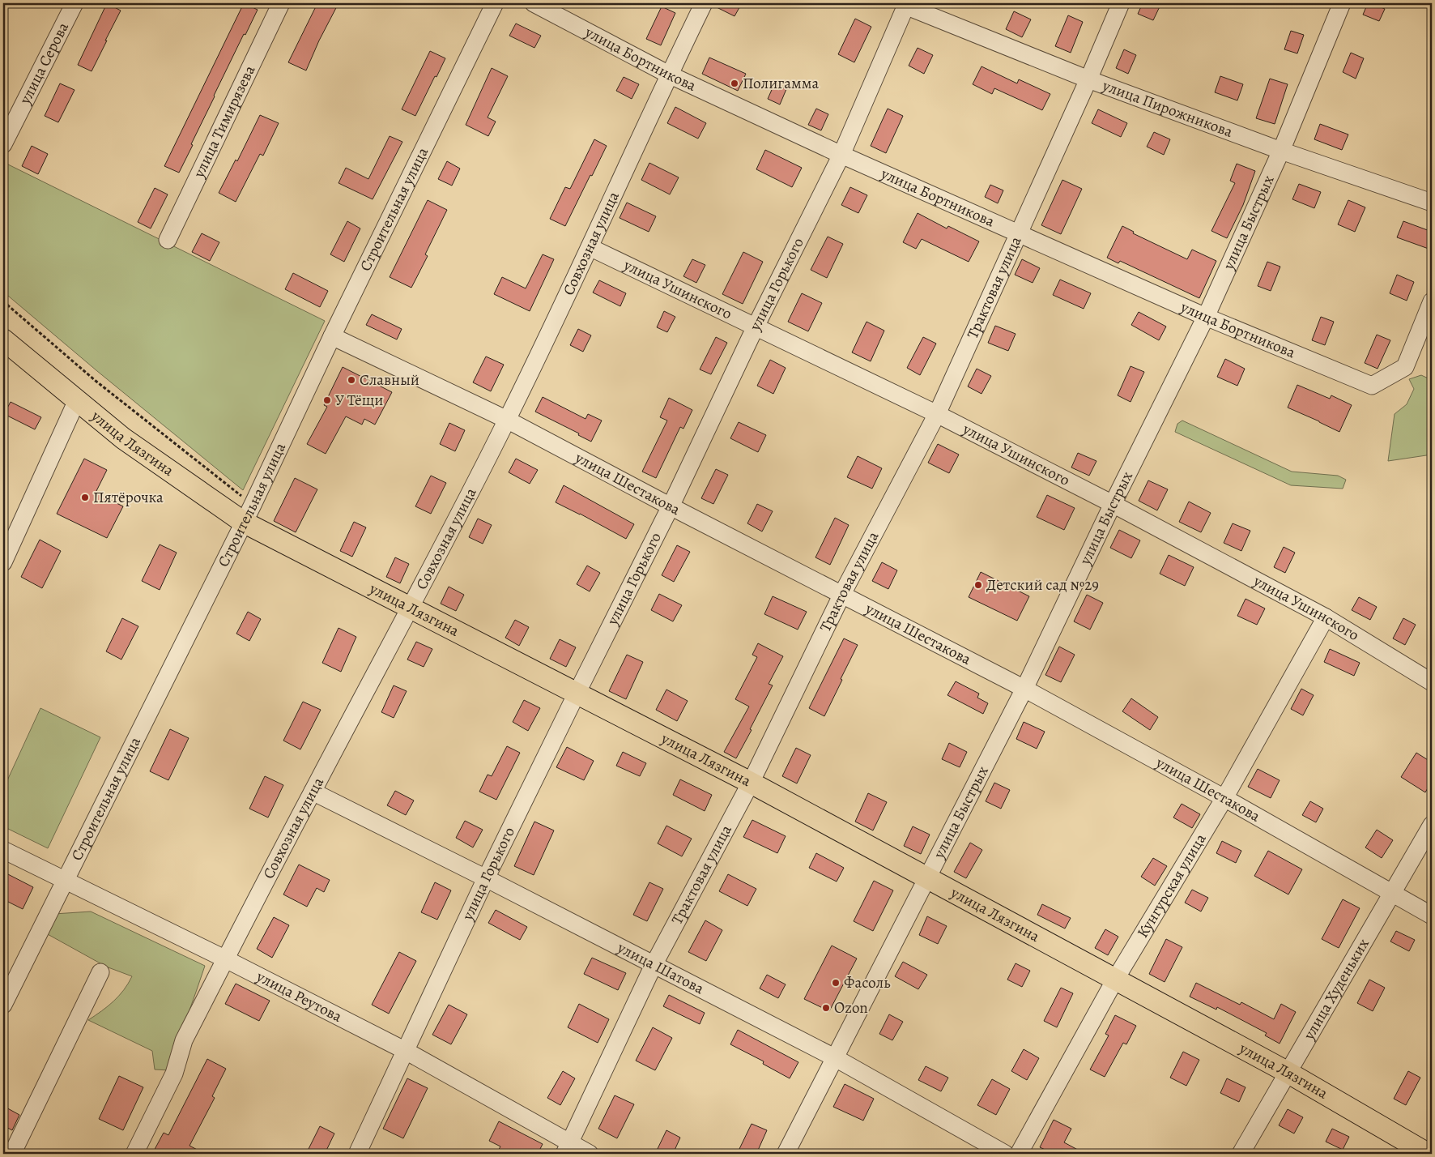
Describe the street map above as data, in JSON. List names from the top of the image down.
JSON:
{
  "streets": {
    "main road": ["улица Лязгина"],
    "street": [
      "улица Бортникова",
      "улица Серова",
      "улица Пирожникова",
      "улица Тимирязева",
      "Строительная улица",
      "улица Быстрых",
      "Совхозная улица",
      "улица Горького",
      "Трактовая улица",
      "улица Ушинского",
      "улица Шестакова",
      "Кунгурская улица",
      "улица Шатова",
      "улица Худеньких",
      "улица Реутова"
    ]
  },
  "crossings": [
    ["улица Бортникова", "улица Быстрых"],
    ["улица Бортникова", "Совхозная улица"],
    ["улица Бортникова", "улица Горького"],
    ["улица Бортникова", "Трактовая улица"],
    ["улица Пирожникова", "улица Быстрых"],
    ["улица Пирожникова", "улица Горького"],
    ["улица Пирожникова", "Трактовая улица"],
    ["Строительная улица", "улица Лязгина"],
    ["Строительная улица", "улица Шестакова"],
    ["Строительная улица", "улица Реутова"],
    ["улица Быстрых", "улица Ушинского"],
    ["улица Быстрых", "улица Лязгина"],
    ["улица Быстрых", "улица Шестакова"],
    ["улица Быстрых", "улица Шатова"],
    ["Совхозная улица", "улица Ушинского"],
    ["Совхозная улица", "улица Лязгина"],
    ["Совхозная улица", "улица Шестакова"],
    ["Совхозная улица", "улица Шатова"],
    ["Совхозная улица", "улица Реутова"],
    ["улица Горького", "улица Ушинского"],
    ["улица Горького", "улица Лязгина"],
    ["улица Горького", "улица Шестакова"],
    ["улица Горького", "улица Шатова"],
    ["улица Горького", "улица Реутова"],
    ["Трактовая улица", "улица Ушинского"],
    ["Трактовая улица", "улица Лязгина"],
    ["Трактовая улица", "улица Шестакова"],
    ["Трактовая улица", "улица Шатова"],
    ["Трактовая улица", "улица Реутова"],
    ["улица Ушинского", "Кунгурская улица"],
    ["улица Лязгина", "Кунгурская улица"],
    ["улица Лязгина", "улица Худеньких"],
    ["улица Шестакова", "Кунгурская улица"],
    ["улица Шестакова", "улица Худеньких"]
  ],
  "places": [
    "Полигамма",
    "Славный",
    "У Тёщи",
    "Пятёрочка",
    "Детский сад №29",
    "Фасоль",
    "Ozon"
  ]
}
